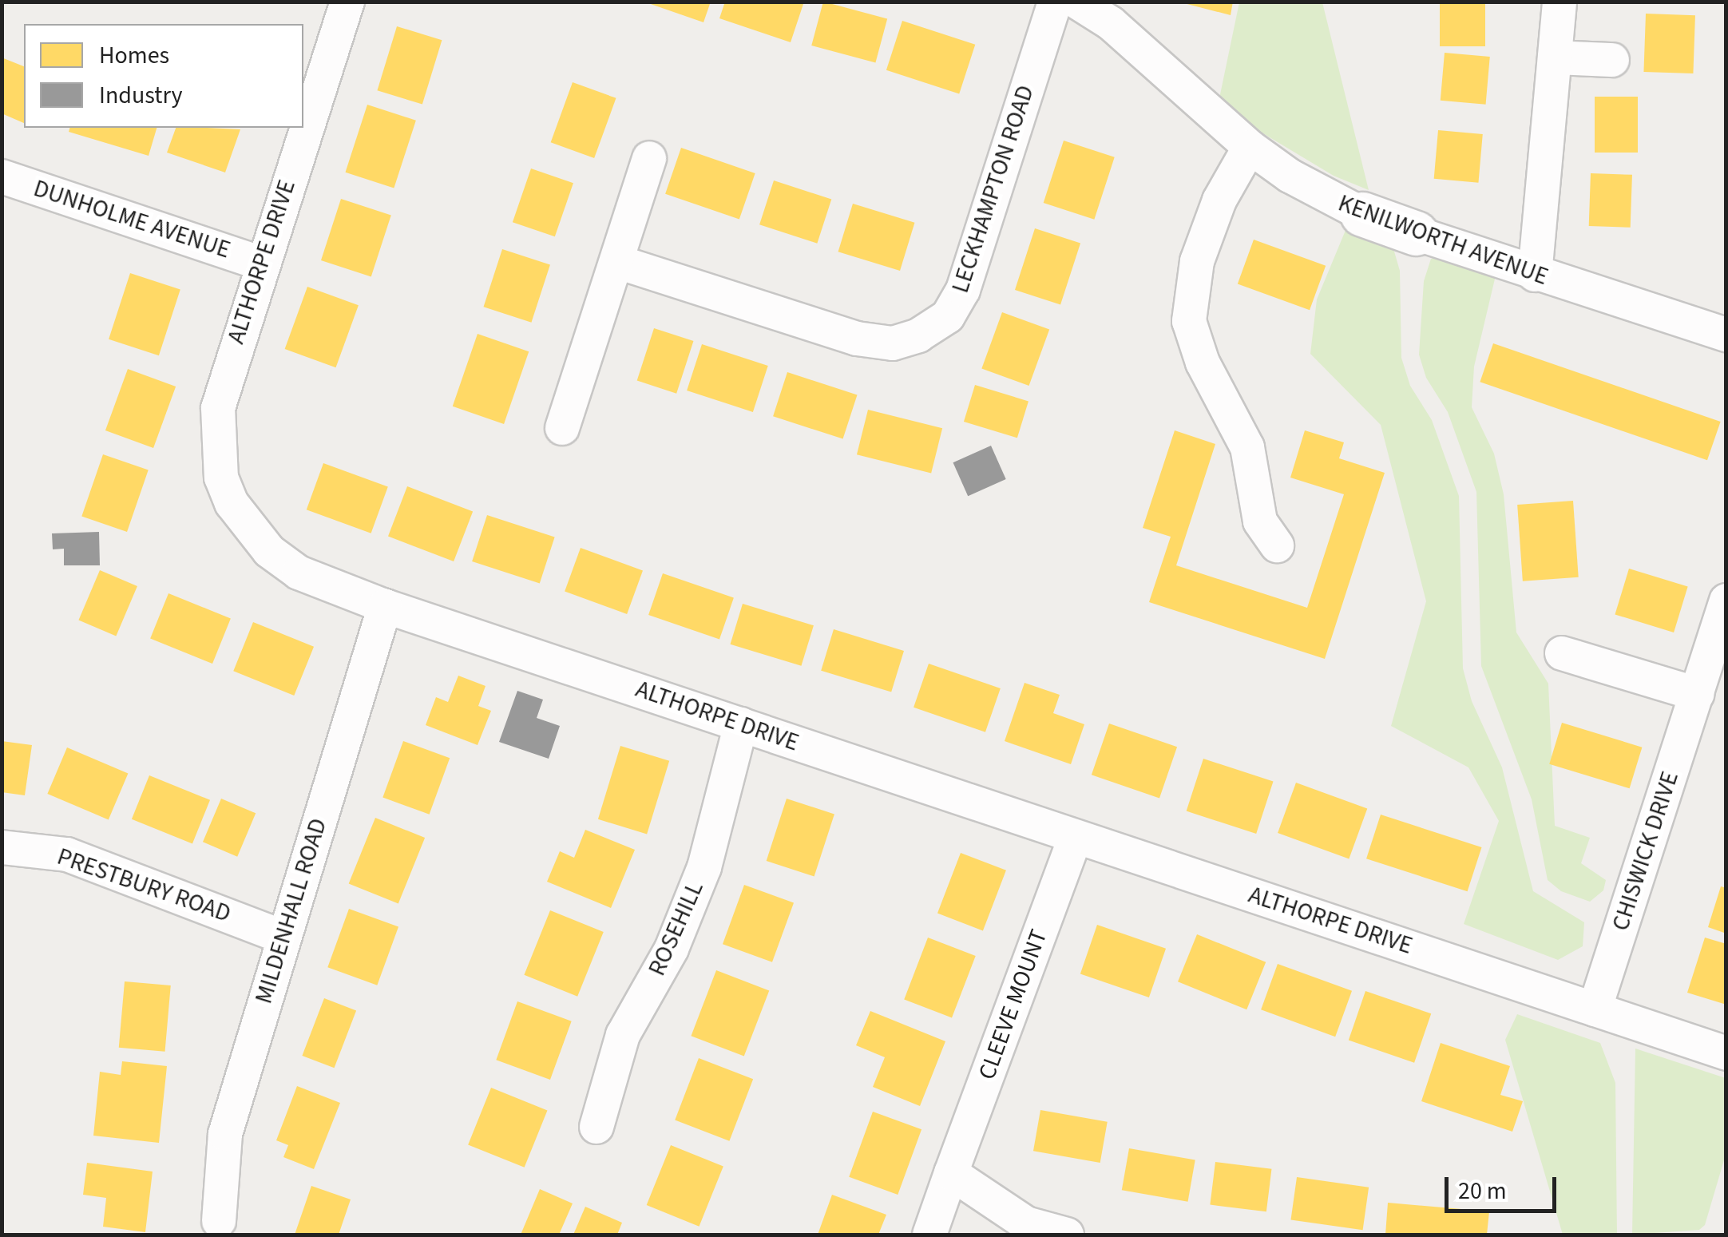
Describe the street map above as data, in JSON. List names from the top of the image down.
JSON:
{
  "streets": {
    "street": [
      "LECKHAMPTON ROAD",
      "DUNHOLME AVENUE",
      "KENILWORTH AVENUE",
      "ALTHORPE DRIVE",
      "CHISWICK DRIVE",
      "PRESTBURY ROAD",
      "MILDENHALL ROAD",
      "ROSEHILL",
      "CLEEVE MOUNT"
    ]
  },
  "crossings": [
    ["DUNHOLME AVENUE", "ALTHORPE DRIVE"],
    ["ALTHORPE DRIVE", "CHISWICK DRIVE"],
    ["ALTHORPE DRIVE", "MILDENHALL ROAD"],
    ["ALTHORPE DRIVE", "ROSEHILL"],
    ["ALTHORPE DRIVE", "CLEEVE MOUNT"],
    ["PRESTBURY ROAD", "MILDENHALL ROAD"]
  ],
  "legend": ["Homes", "Industry"],
  "scale_bar": "20 m"
}
